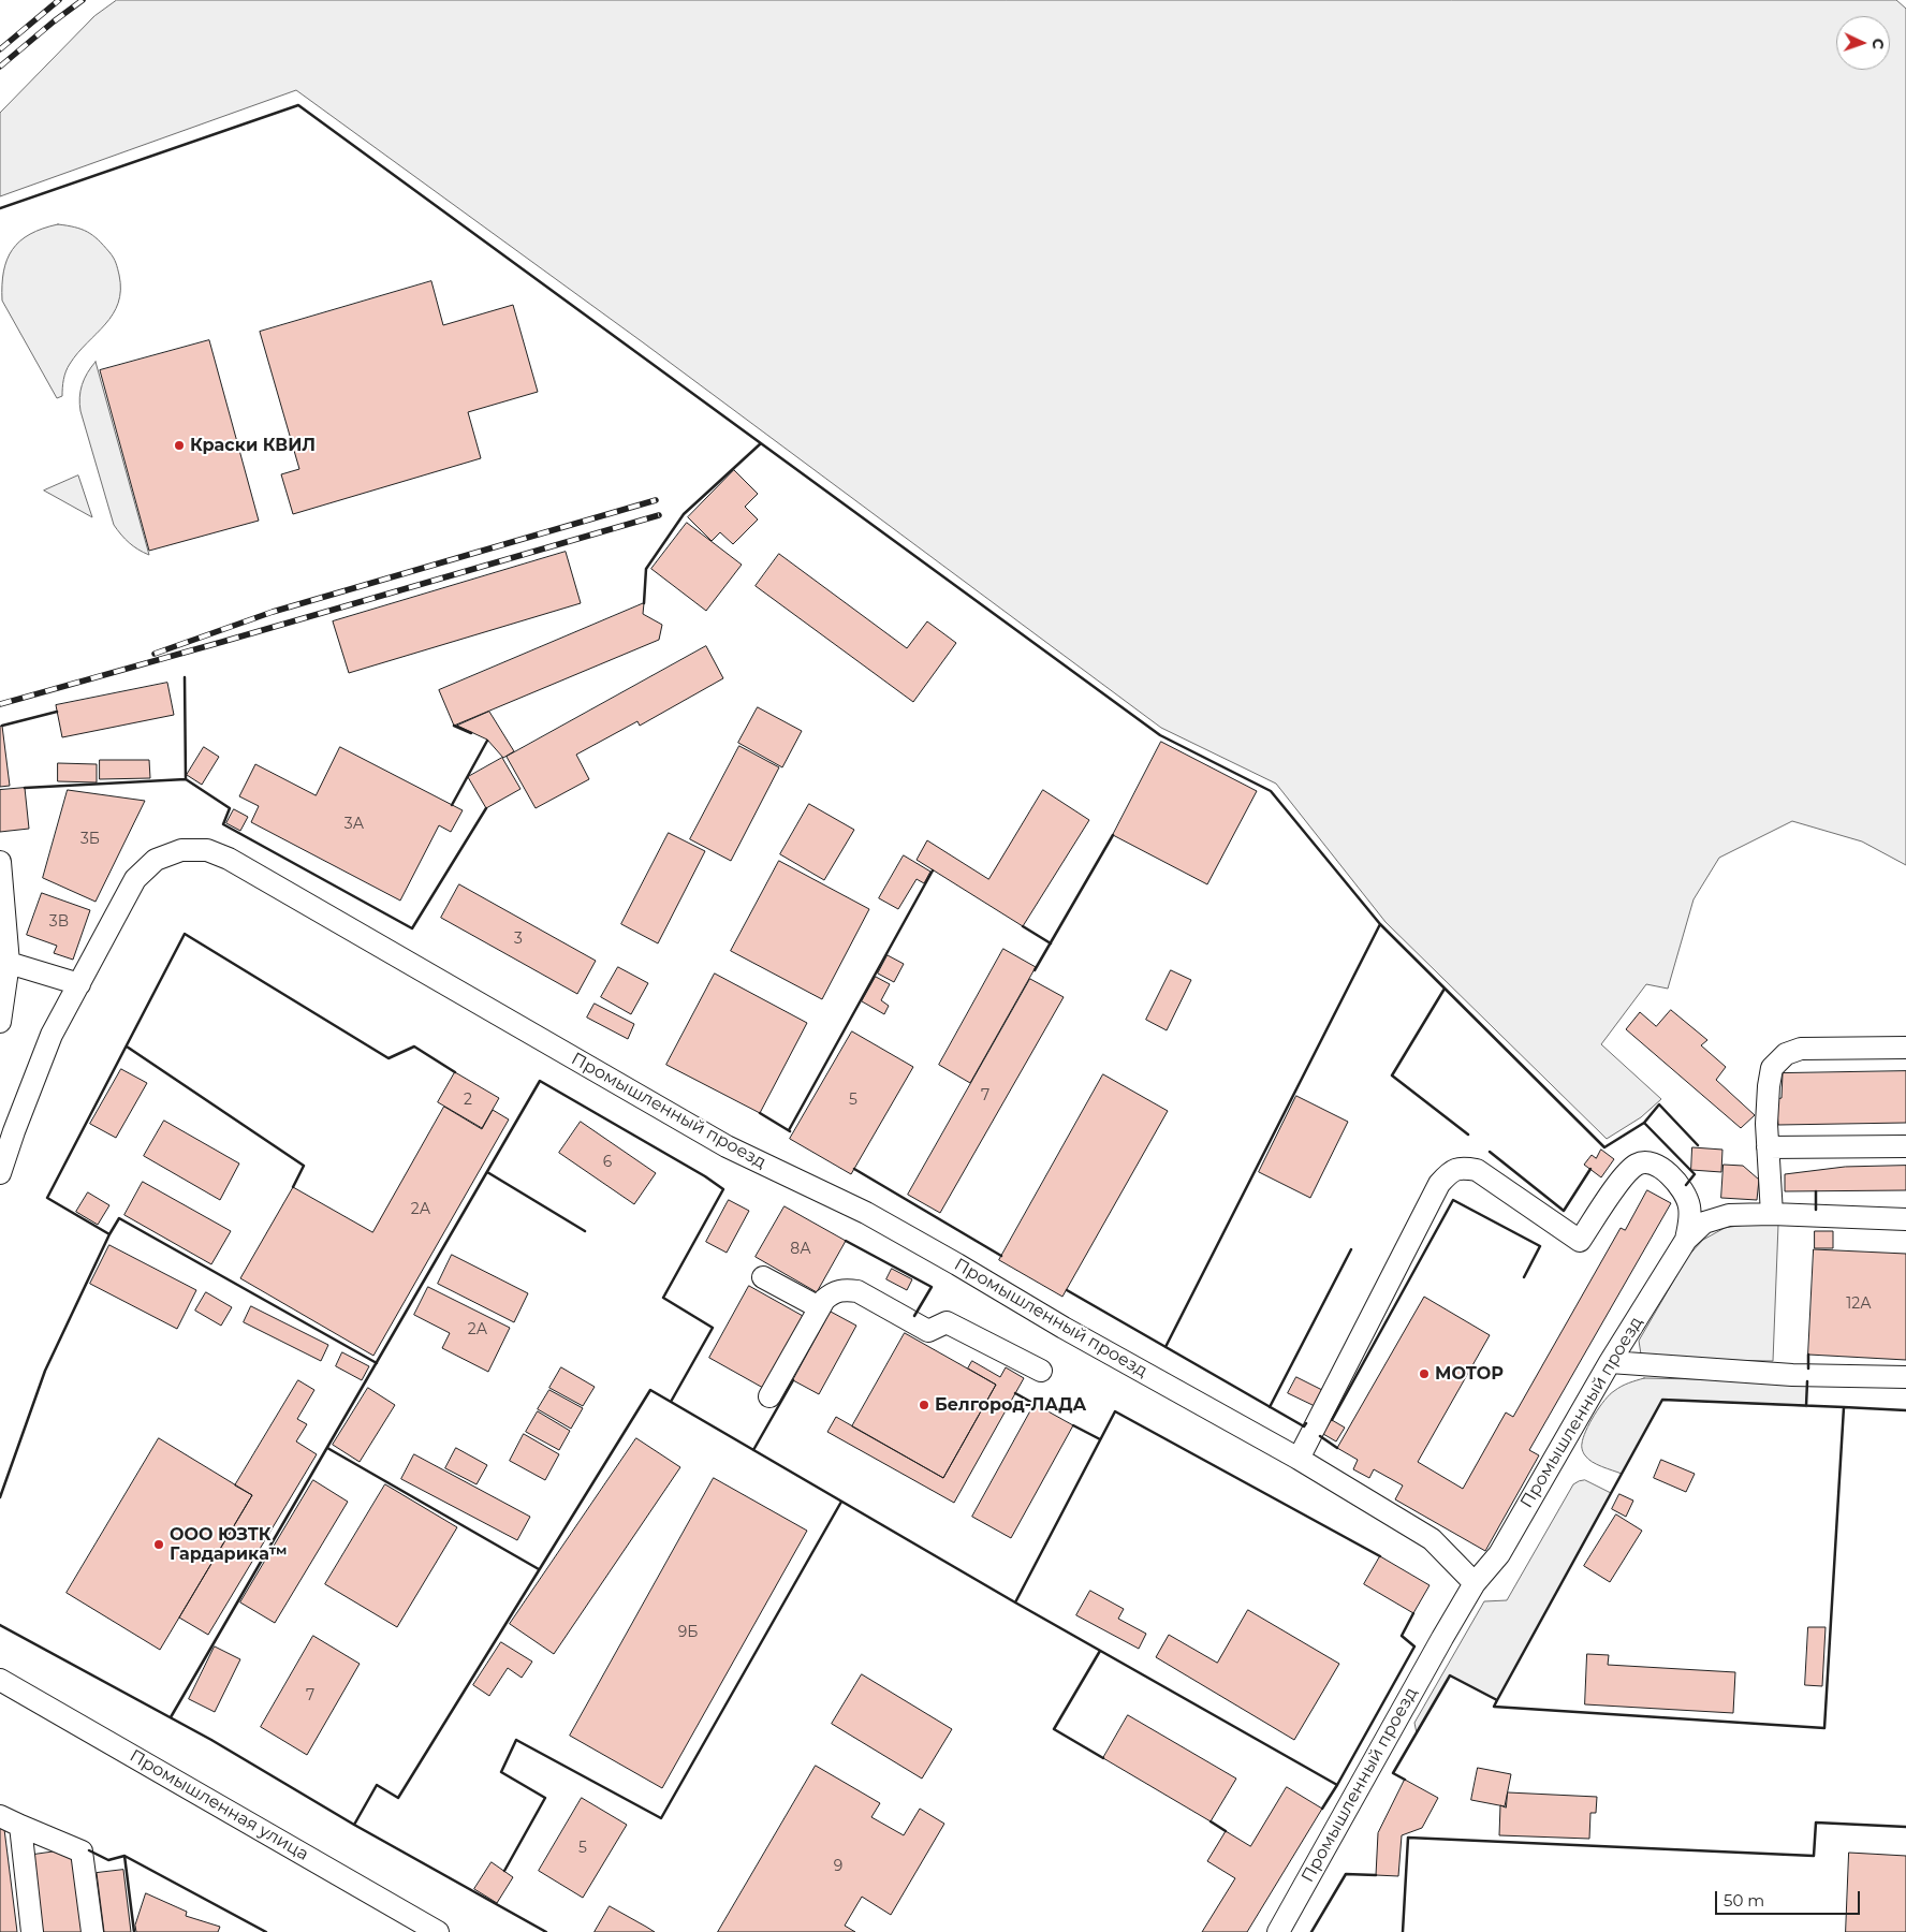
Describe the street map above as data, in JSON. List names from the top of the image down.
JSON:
{
  "streets": {
    "street": ["Промышленный проезд", "Промышленная улица"]
  },
  "places": [
    "Краски КВИЛ",
    "МОТОР",
    "Белгород-ЛАДА",
    "ООО ЮЗТК Гардарика™"
  ],
  "house_numbers": [
    "3А",
    "3Б",
    "3В",
    "3",
    "7",
    "2",
    "5",
    "6",
    "2А",
    "8А",
    "12А",
    "2А",
    "9Б",
    "7",
    "5",
    "9"
  ],
  "scale_bar": "50 m",
  "north": "right"
}
